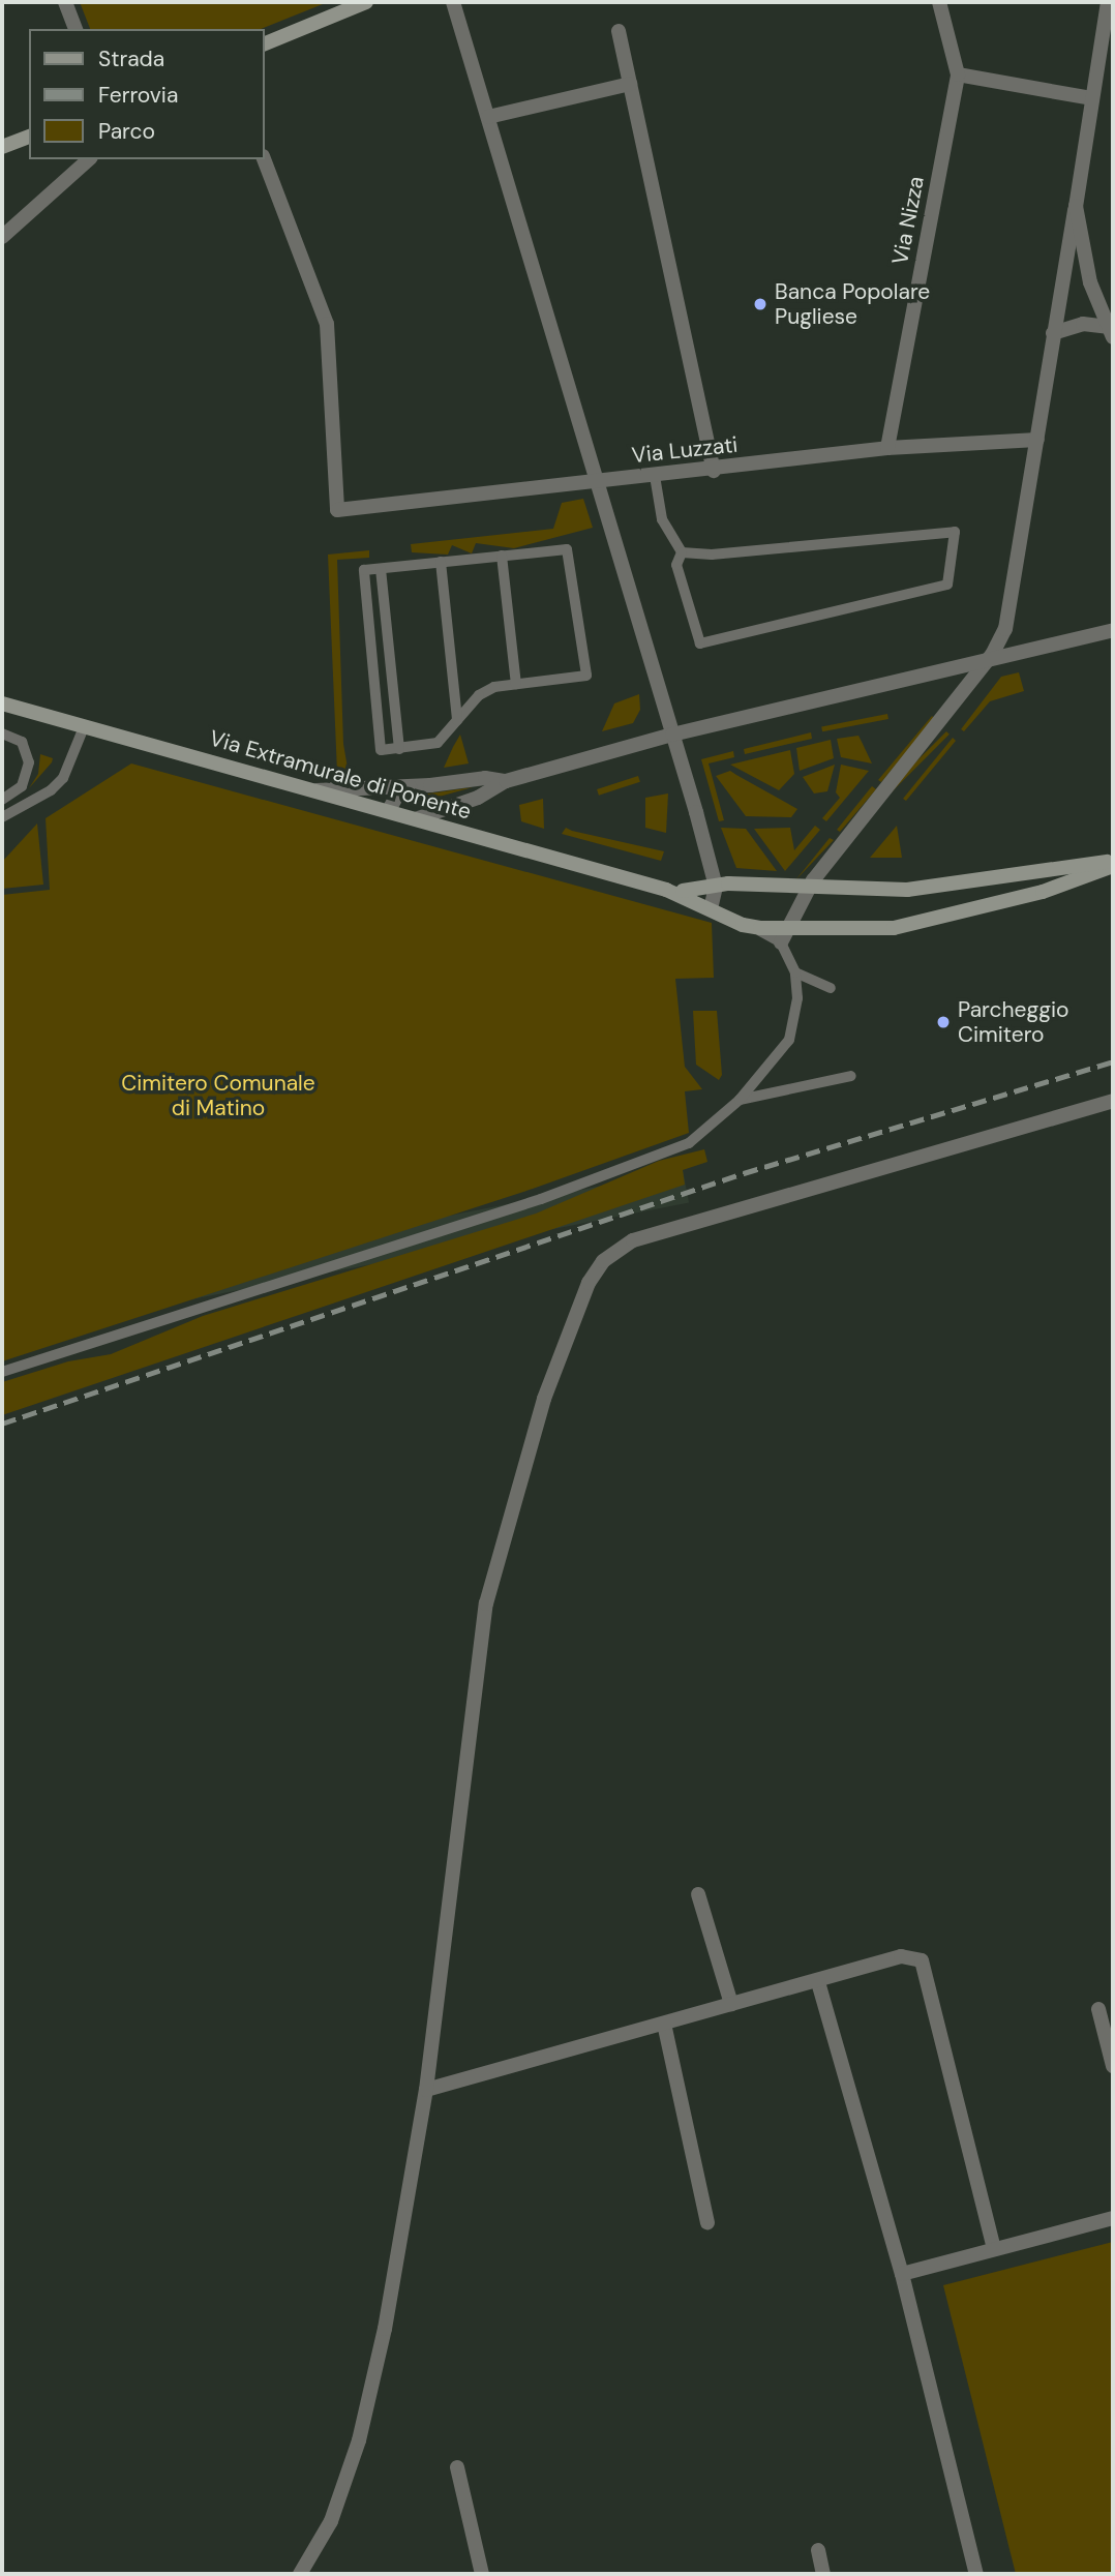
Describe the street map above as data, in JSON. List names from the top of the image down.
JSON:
{
  "streets": {
    "main road": ["Via Extramurale di Ponente"],
    "street": ["Via Nizza", "Via Luzzati"]
  },
  "crossings": [
    ["Via Nizza", "Via Luzzati"]
  ],
  "parks": ["Cimitero Comunale di Matino"],
  "places": ["Banca Popolare Pugliese", "Parcheggio Cimitero"],
  "legend": ["Strada", "Ferrovia", "Parco"]
}
